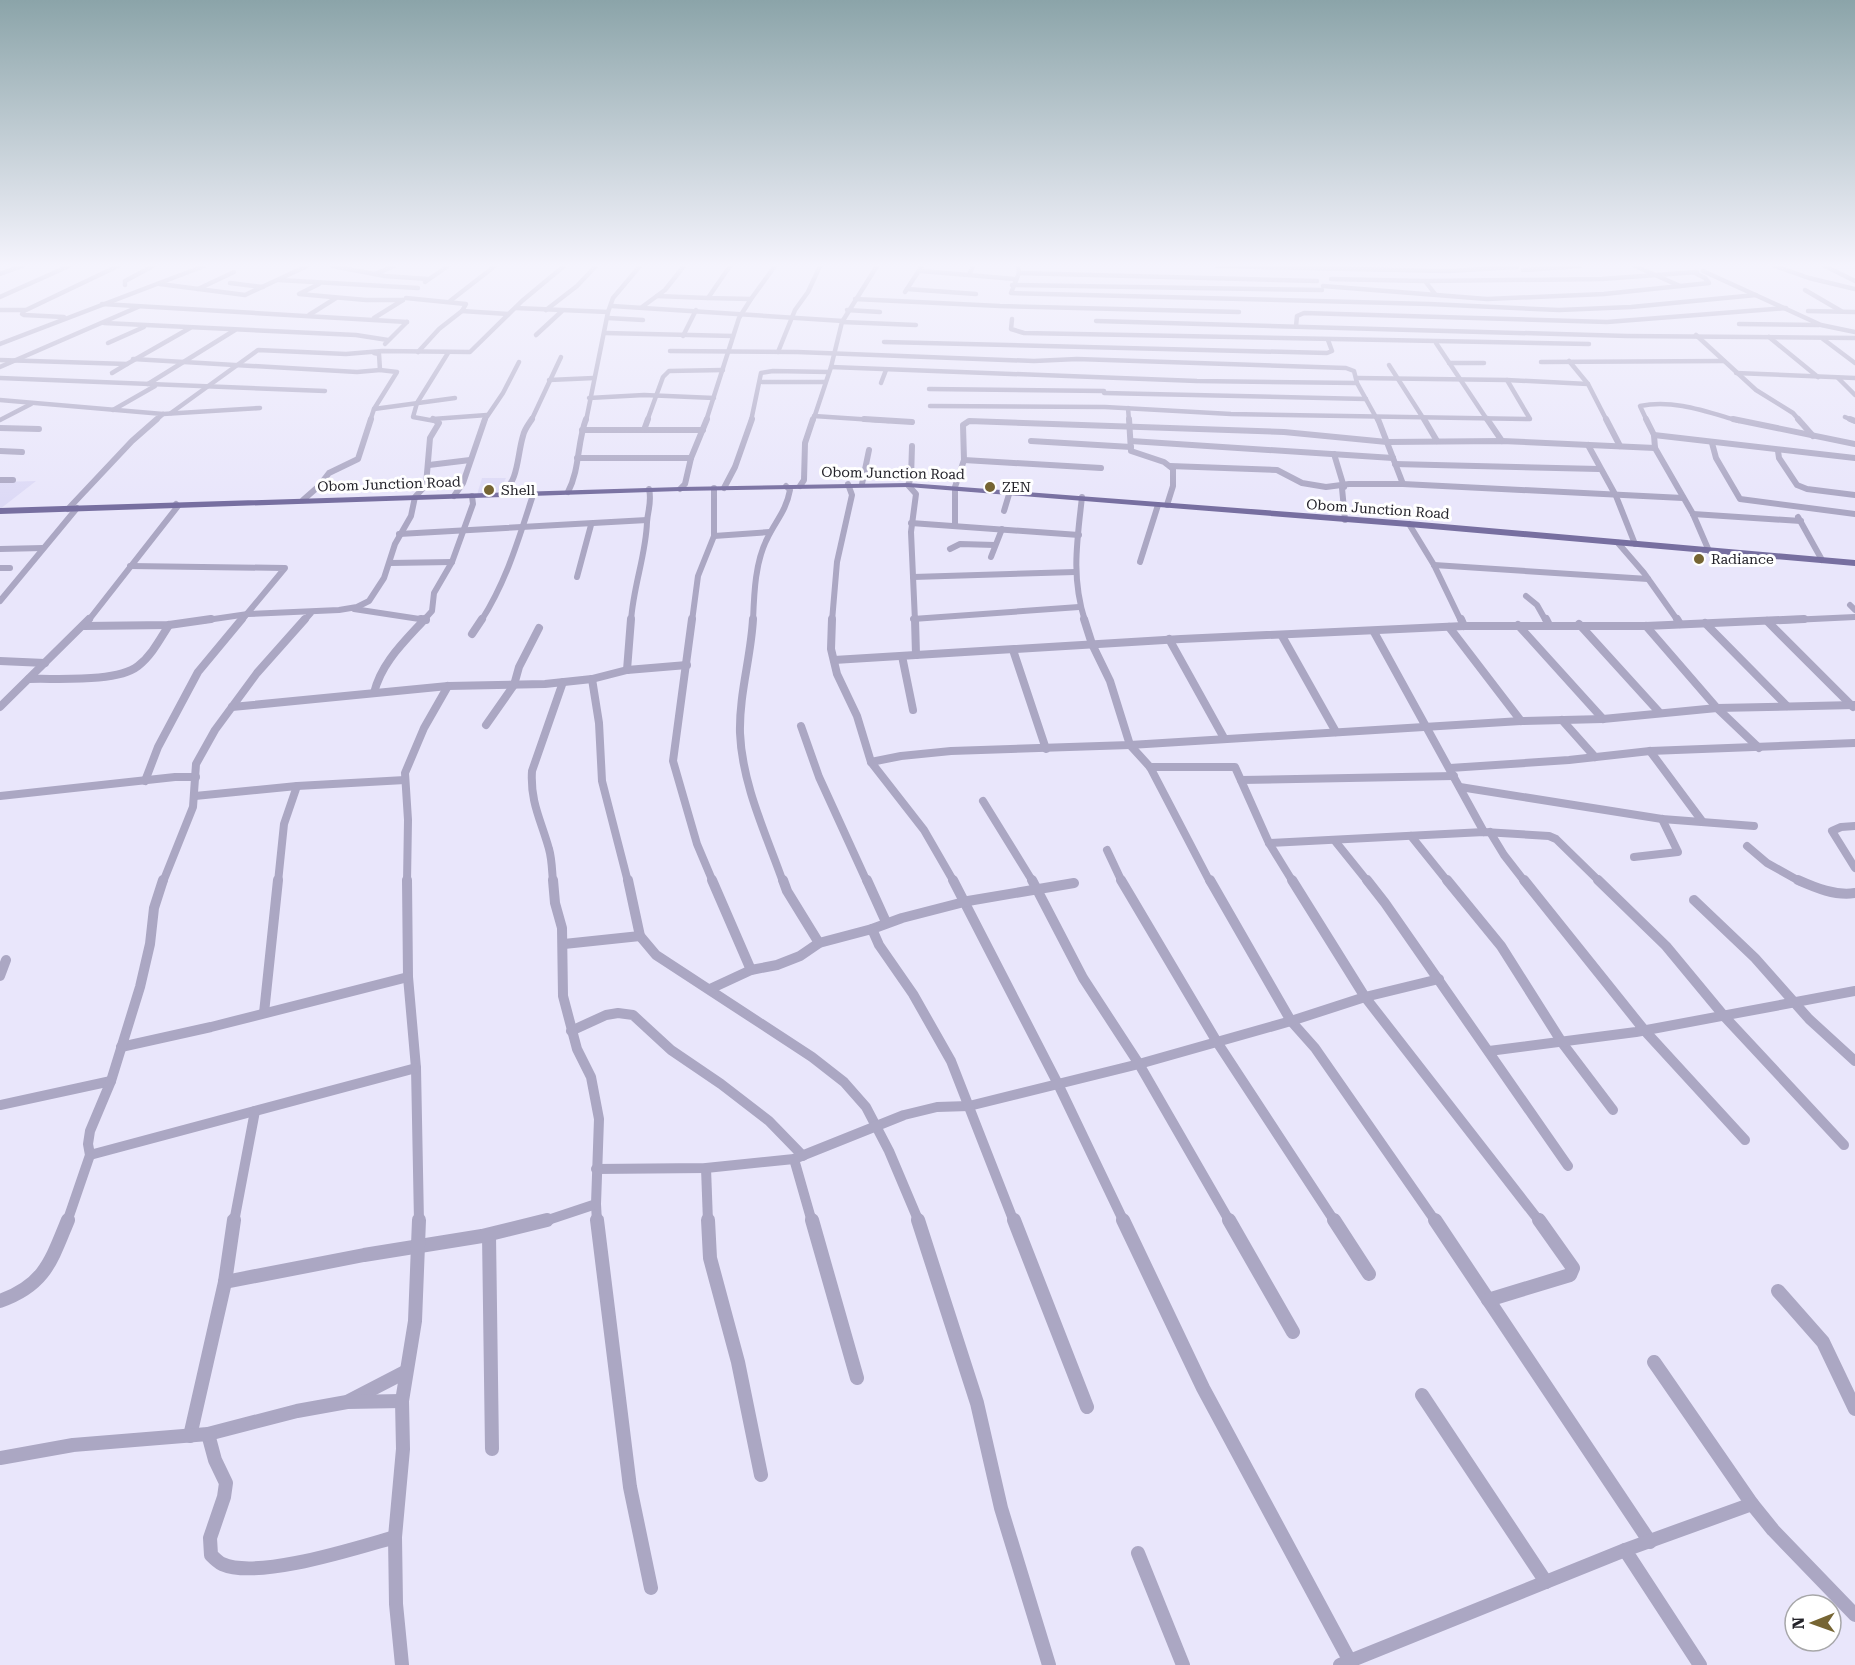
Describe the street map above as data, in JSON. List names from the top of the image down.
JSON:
{
  "streets": {
    "main road": ["Obom Junction Road"]
  },
  "places": ["ZEN", "Shell", "Radiance"],
  "north": "left"
}
